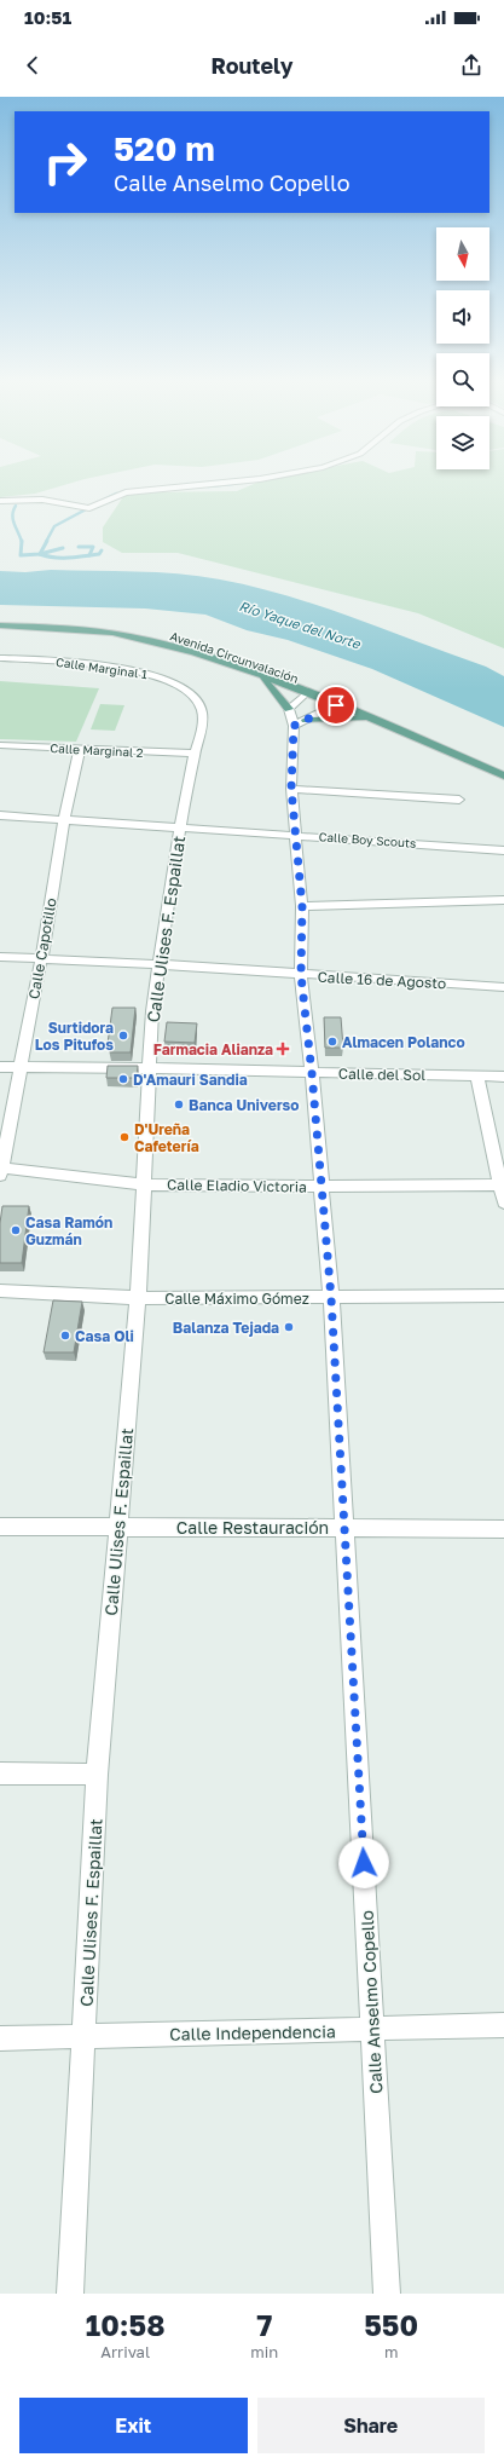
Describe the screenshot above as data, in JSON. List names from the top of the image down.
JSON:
{
  "streets": {
    "main road": ["Avenida Circunvalación"],
    "street": [
      "Calle Marginal 1",
      "Calle Marginal 2",
      "Calle Boy Scouts",
      "Calle Ulises F. Espaillat",
      "Calle Capotillo",
      "Calle 16 de Agosto",
      "Calle del Sol",
      "Calle Eladio Victoria",
      "Calle Máximo Gómez",
      "Calle Restauración",
      "Calle Anselmo Copello",
      "Calle Independencia"
    ]
  },
  "crossings": [
    ["Calle Marginal 1", "Calle Marginal 2"],
    ["Calle Marginal 1", "Calle Ulises F. Espaillat"],
    ["Calle Marginal 2", "Calle Ulises F. Espaillat"],
    ["Calle Marginal 2", "Calle Capotillo"],
    ["Calle Boy Scouts", "Calle Ulises F. Espaillat"],
    ["Calle Boy Scouts", "Calle Capotillo"],
    ["Calle Boy Scouts", "Calle Anselmo Copello"],
    ["Calle Ulises F. Espaillat", "Calle 16 de Agosto"],
    ["Calle Ulises F. Espaillat", "Calle del Sol"],
    ["Calle Ulises F. Espaillat", "Calle Eladio Victoria"],
    ["Calle Ulises F. Espaillat", "Calle Máximo Gómez"],
    ["Calle Ulises F. Espaillat", "Calle Restauración"],
    ["Calle Ulises F. Espaillat", "Calle Independencia"],
    ["Calle Capotillo", "Calle 16 de Agosto"],
    ["Calle Capotillo", "Calle del Sol"],
    ["Calle Capotillo", "Calle Eladio Victoria"],
    ["Calle 16 de Agosto", "Calle Anselmo Copello"],
    ["Calle del Sol", "Calle Anselmo Copello"],
    ["Calle Eladio Victoria", "Calle Anselmo Copello"],
    ["Calle Máximo Gómez", "Calle Anselmo Copello"],
    ["Calle Restauración", "Calle Anselmo Copello"],
    ["Calle Anselmo Copello", "Calle Independencia"]
  ],
  "water": ["Río Yaque del Norte"],
  "places": {
    "other": [
      "Surtidora Los Pitufos",
      "Almacen Polanco",
      "D'Amauri Sandia",
      "Banca Universo",
      "D'Ureña Cafetería",
      "Casa Ramón Guzmán",
      "Balanza Tejada",
      "Casa Oli"
    ],
    "health": ["Farmacia Alianza"]
  },
  "north": "bottom",
  "page": {
    "status": "10:51",
    "header": "Routely",
    "turn": ["520 m", "Calle Anselmo Copello"],
    "eta": [
      "10:58",
      "Arrival",
      "7",
      "min",
      "550",
      "m"
    ],
    "buttons": ["Exit", "Share"]
  }
}
